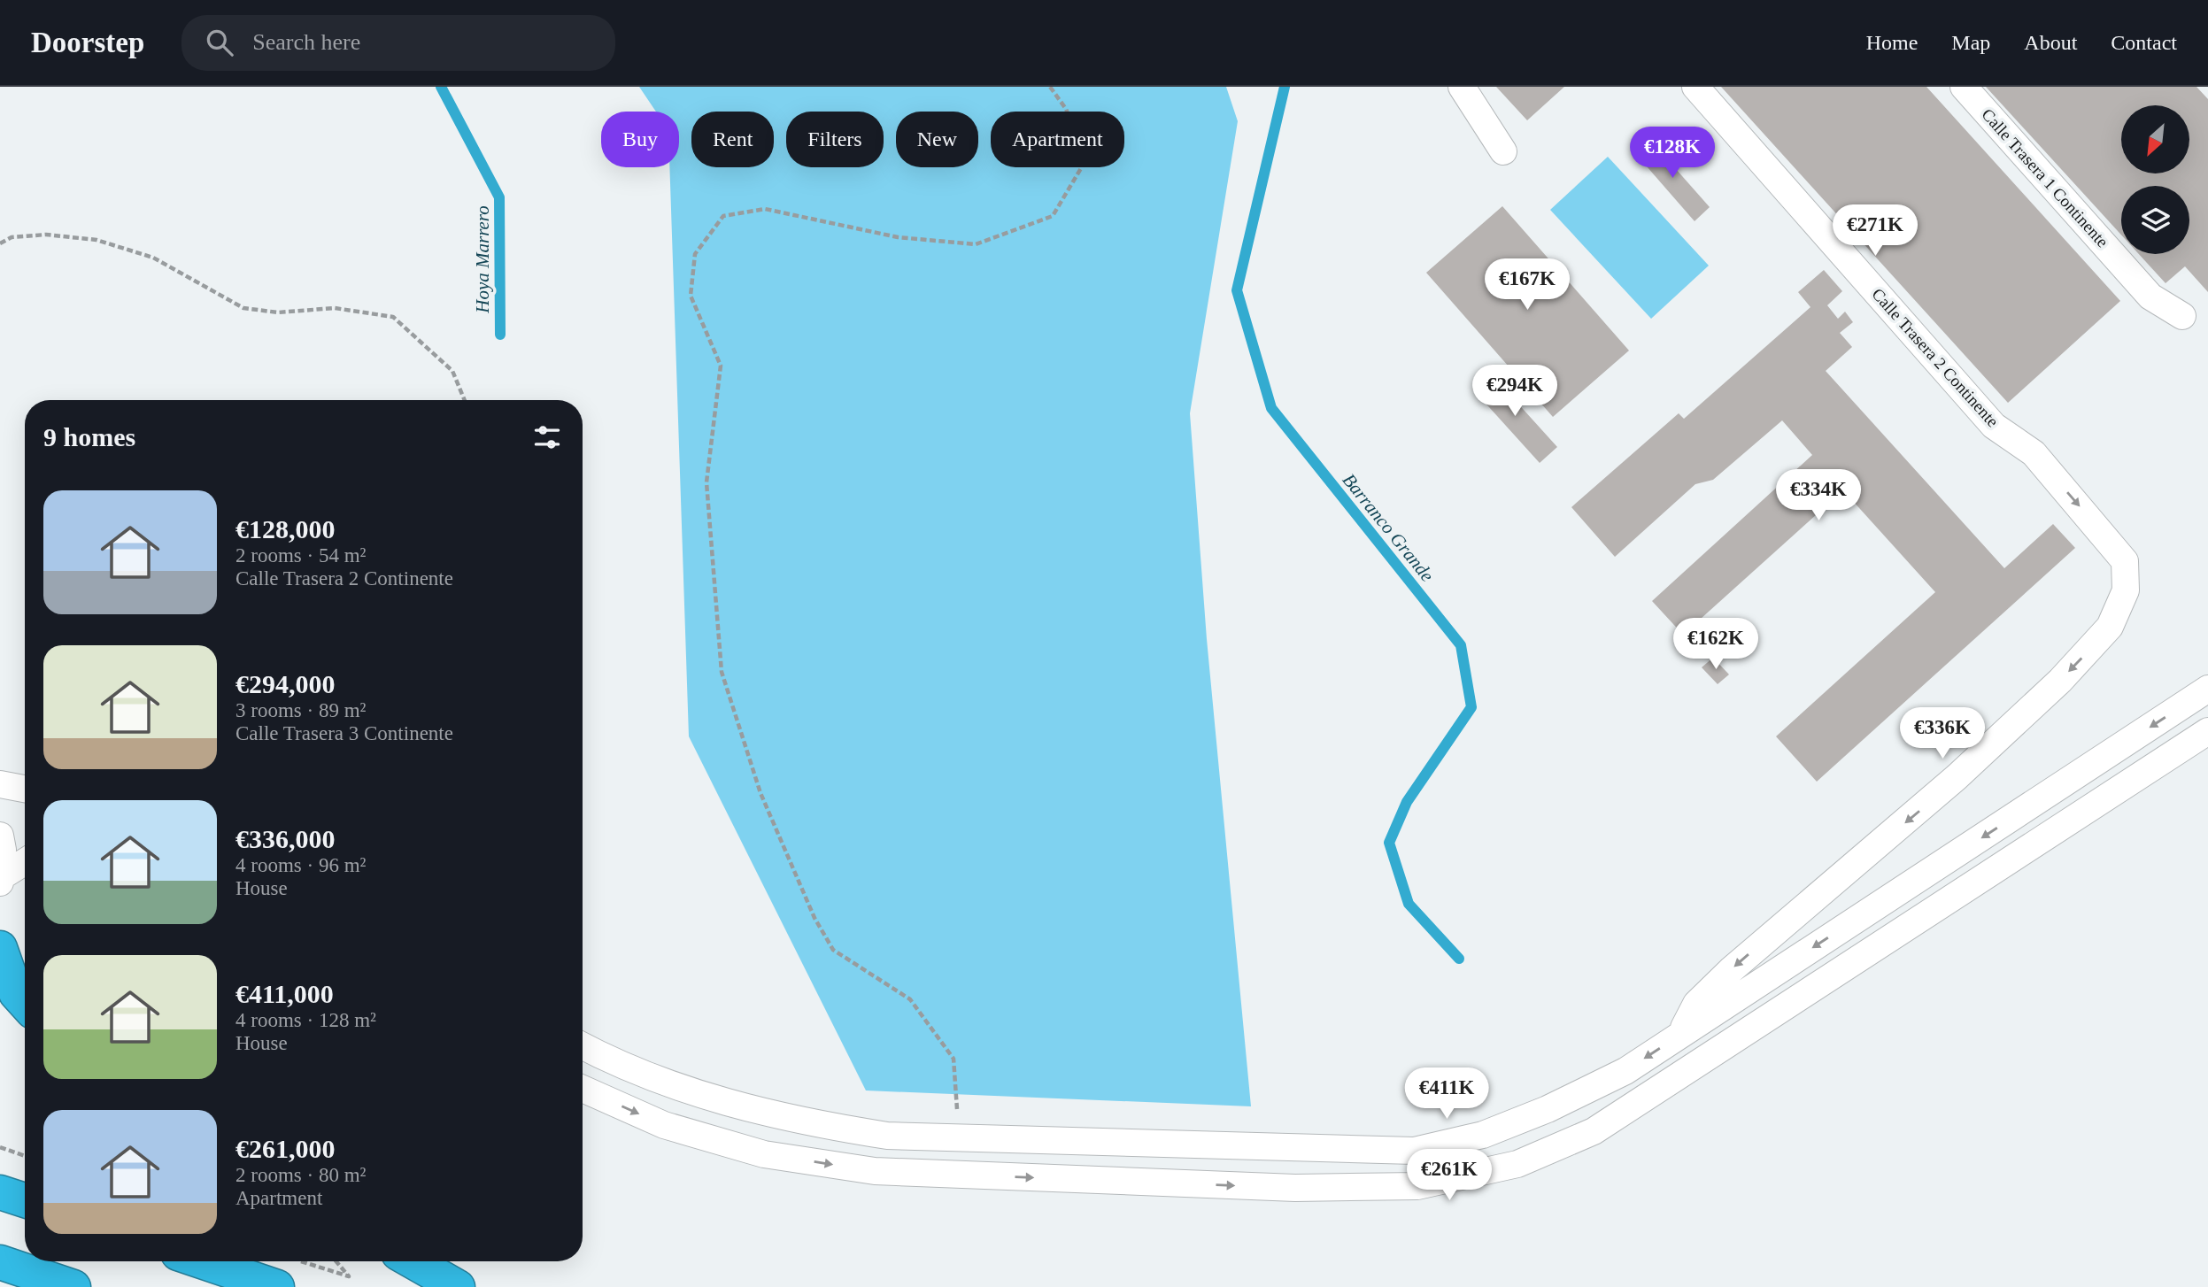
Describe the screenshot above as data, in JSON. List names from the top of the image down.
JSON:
{
  "streets": {
    "street": ["Calle Trasera 1 Continente", "Calle Trasera 2 Continente"]
  },
  "water": ["Hoya Marrero", "Barranco Grande"],
  "north": "bottom left",
  "page": {
    "header": "Doorstep",
    "search": "Search here",
    "nav": [
      "Home",
      "Map",
      "About",
      "Contact"
    ],
    "chip": [
      "Buy",
      "Rent",
      "Filters",
      "New",
      "Apartment"
    ],
    "price": [
      "€128K",
      "€271K",
      "€167K",
      "€294K",
      "€334K",
      "€162K",
      "€336K",
      "€411K",
      "€261K"
    ],
    "heading": "9 homes",
    "list": [
      {
        "name": "€128,000",
        "note": "2 rooms · 54 m² · Calle Trasera 2 Continente"
      },
      {
        "name": "€294,000",
        "note": "3 rooms · 89 m² · Calle Trasera 3 Continente"
      },
      {
        "name": "€336,000",
        "note": "4 rooms · 96 m² · House"
      },
      {
        "name": "€411,000",
        "note": "4 rooms · 128 m² · House"
      },
      {
        "name": "€261,000",
        "note": "2 rooms · 80 m² · Apartment"
      }
    ]
  }
}
